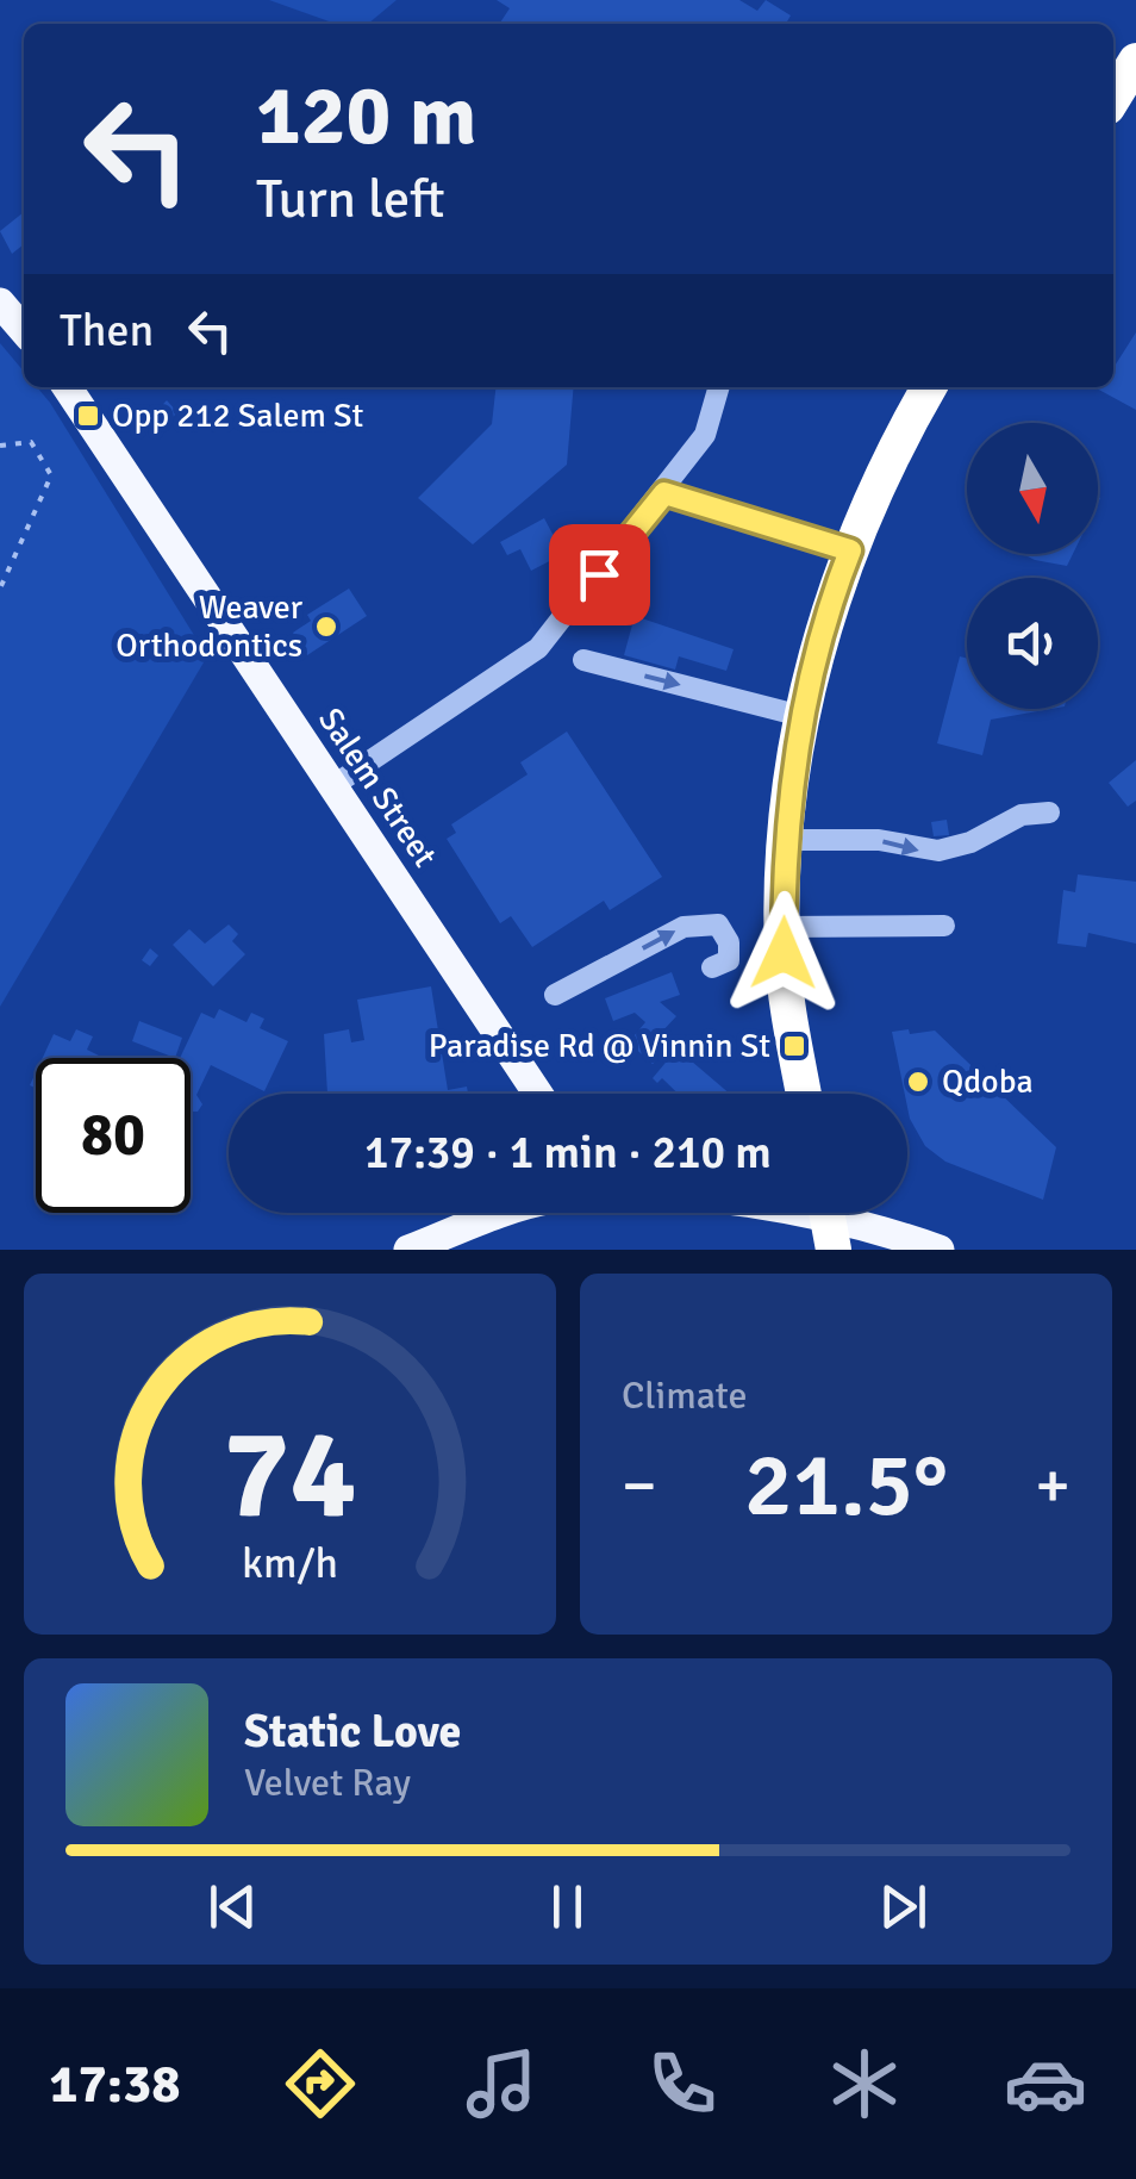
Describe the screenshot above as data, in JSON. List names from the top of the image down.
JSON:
{
  "streets": {
    "main road": ["Salem Street"]
  },
  "places": {
    "transit": ["Opp 212 Salem St", "Paradise Rd @ Vinnin St"],
    "other": ["Weaver Orthodontics", "Qdoba"]
  },
  "north": "bottom",
  "page": {
    "turn": ["120 m", "Turn left"],
    "then": "Then",
    "limit": "80",
    "trip": "17:39 · 1 min · 210 m",
    "tile": "Climate",
    "heat": ["−", "21.5°", "+"],
    "song": ["Static Love", "Velvet Ray"],
    "tabs": "17:38",
    "gauge": ["74", "km/h"]
  }
}
